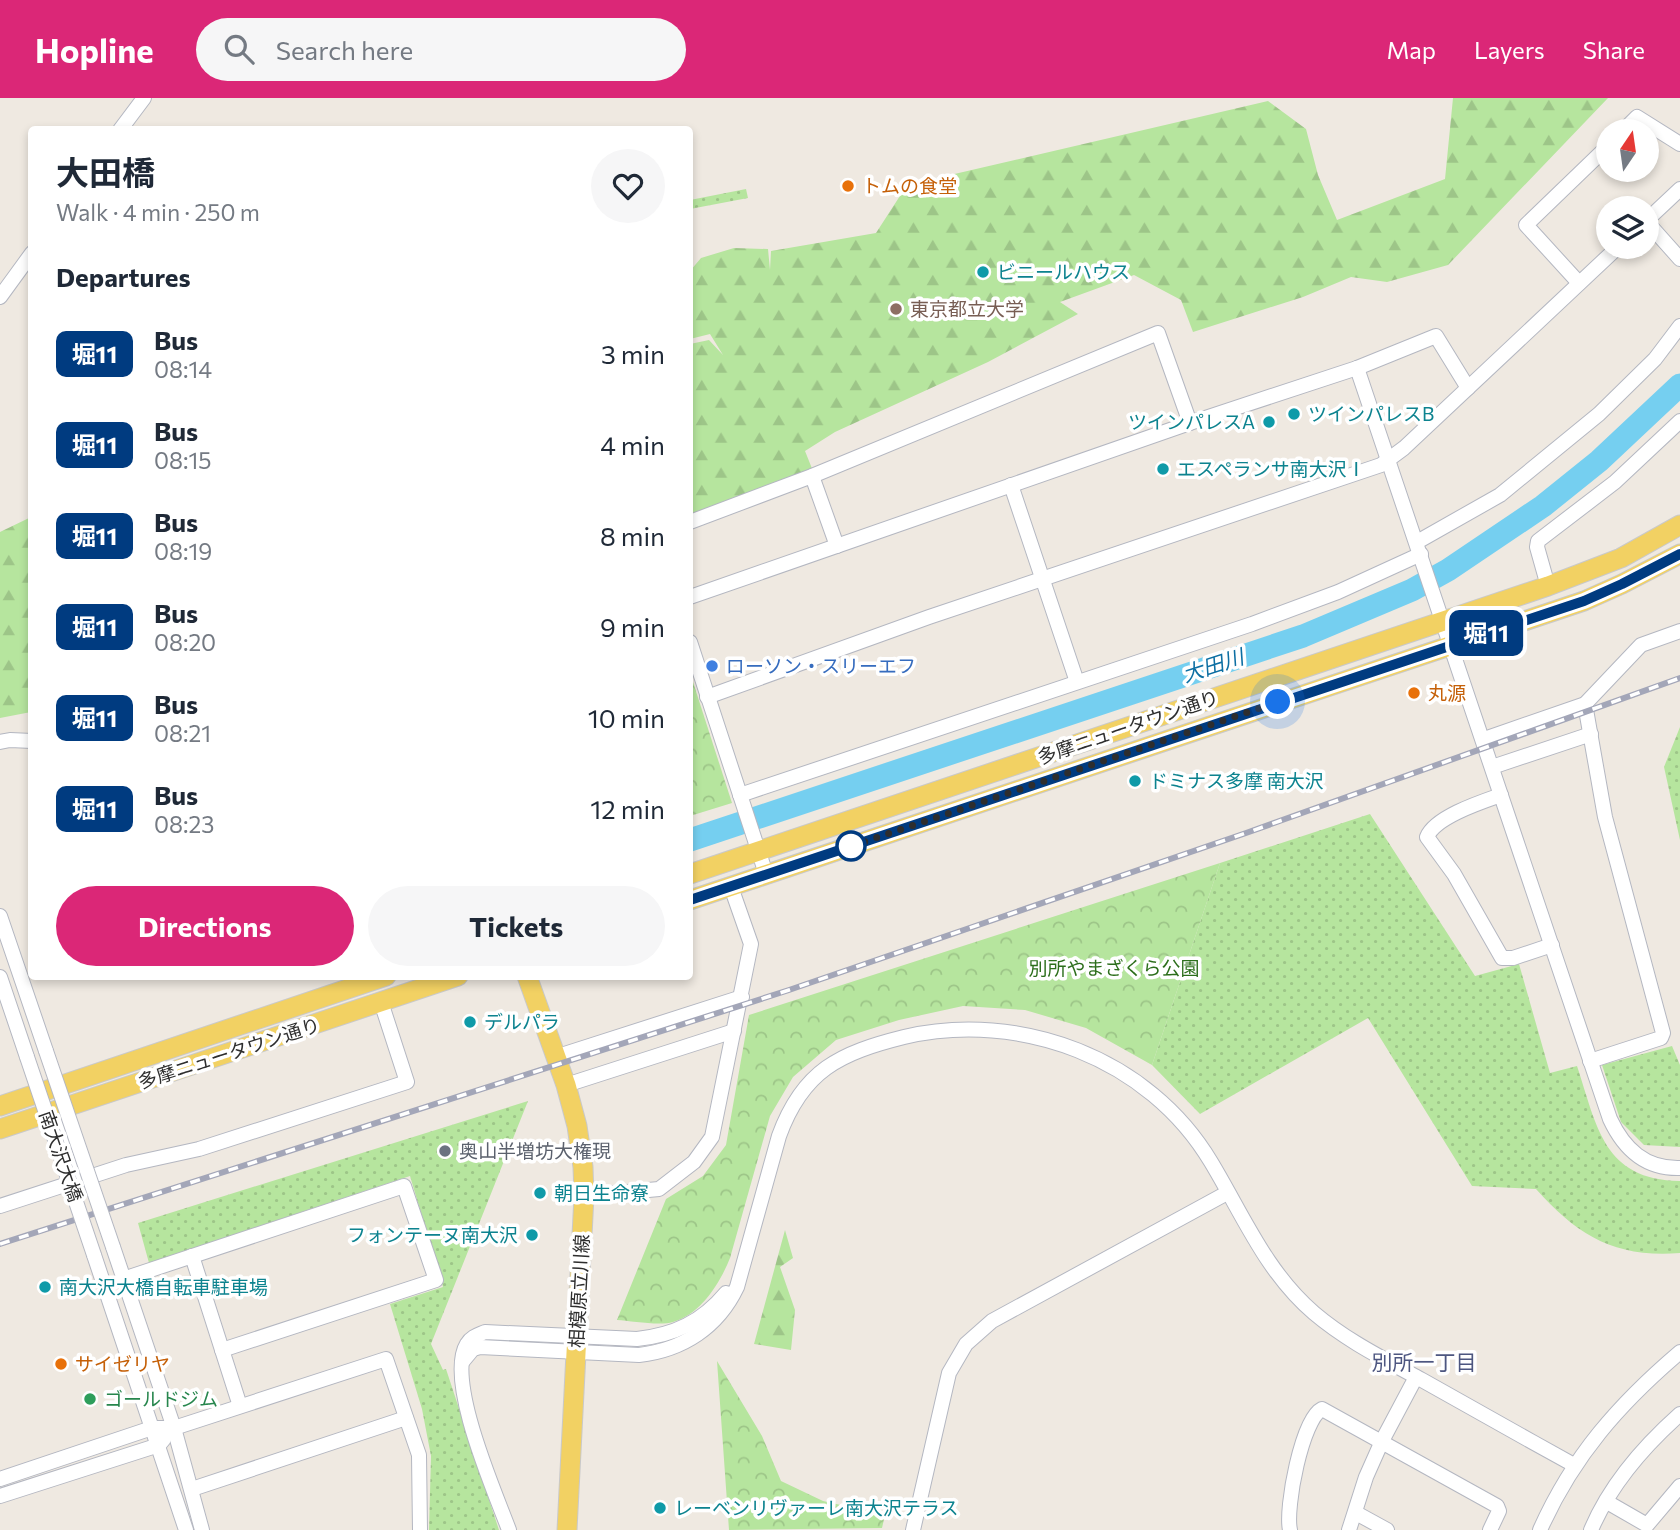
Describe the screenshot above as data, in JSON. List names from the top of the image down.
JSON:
{
  "streets": {
    "main road": ["多摩ニュータウン通り", "相模原立川線"],
    "street": ["南大沢大橋"]
  },
  "districts": ["別所一丁目"],
  "water": ["大田川"],
  "parks": ["別所やまざくら公園"],
  "places": [
    "トムの食堂",
    "ビニールハウス",
    "東京都立大学",
    "ツインパレスB",
    "ツインパレスA",
    "エスペランサ南大沢Ⅰ",
    "ローソン・スリーエフ",
    "丸源",
    "ドミナス多摩 南大沢",
    "デルパラ",
    "奥山半増坊大権現",
    "朝日生命寮",
    "フォンテーヌ南大沢",
    "南大沢大橋自転車駐車場",
    "サイゼリヤ",
    "ゴールドジム",
    "レーベンリヴァーレ南大沢テラス"
  ],
  "lines": ["bus line 堀11"],
  "north": "top",
  "page": {
    "header": "Hopline",
    "search": "Search here",
    "nav": ["Map", "Layers", "Share"],
    "on_map": "堀11",
    "heading": [
      ["大田橋", "Walk · 4 min · 250 m"],
      "Departures"
    ],
    "list": [
      {
        "mark": "堀11",
        "name": "Bus",
        "note": "08:14",
        "value": "3 min"
      },
      {
        "mark": "堀11",
        "name": "Bus",
        "note": "08:15",
        "value": "4 min"
      },
      {
        "mark": "堀11",
        "name": "Bus",
        "note": "08:19",
        "value": "8 min"
      },
      {
        "mark": "堀11",
        "name": "Bus",
        "note": "08:20",
        "value": "9 min"
      },
      {
        "mark": "堀11",
        "name": "Bus",
        "note": "08:21",
        "value": "10 min"
      },
      {
        "mark": "堀11",
        "name": "Bus",
        "note": "08:23",
        "value": "12 min"
      }
    ],
    "buttons": ["Directions", "Tickets"]
  }
}
